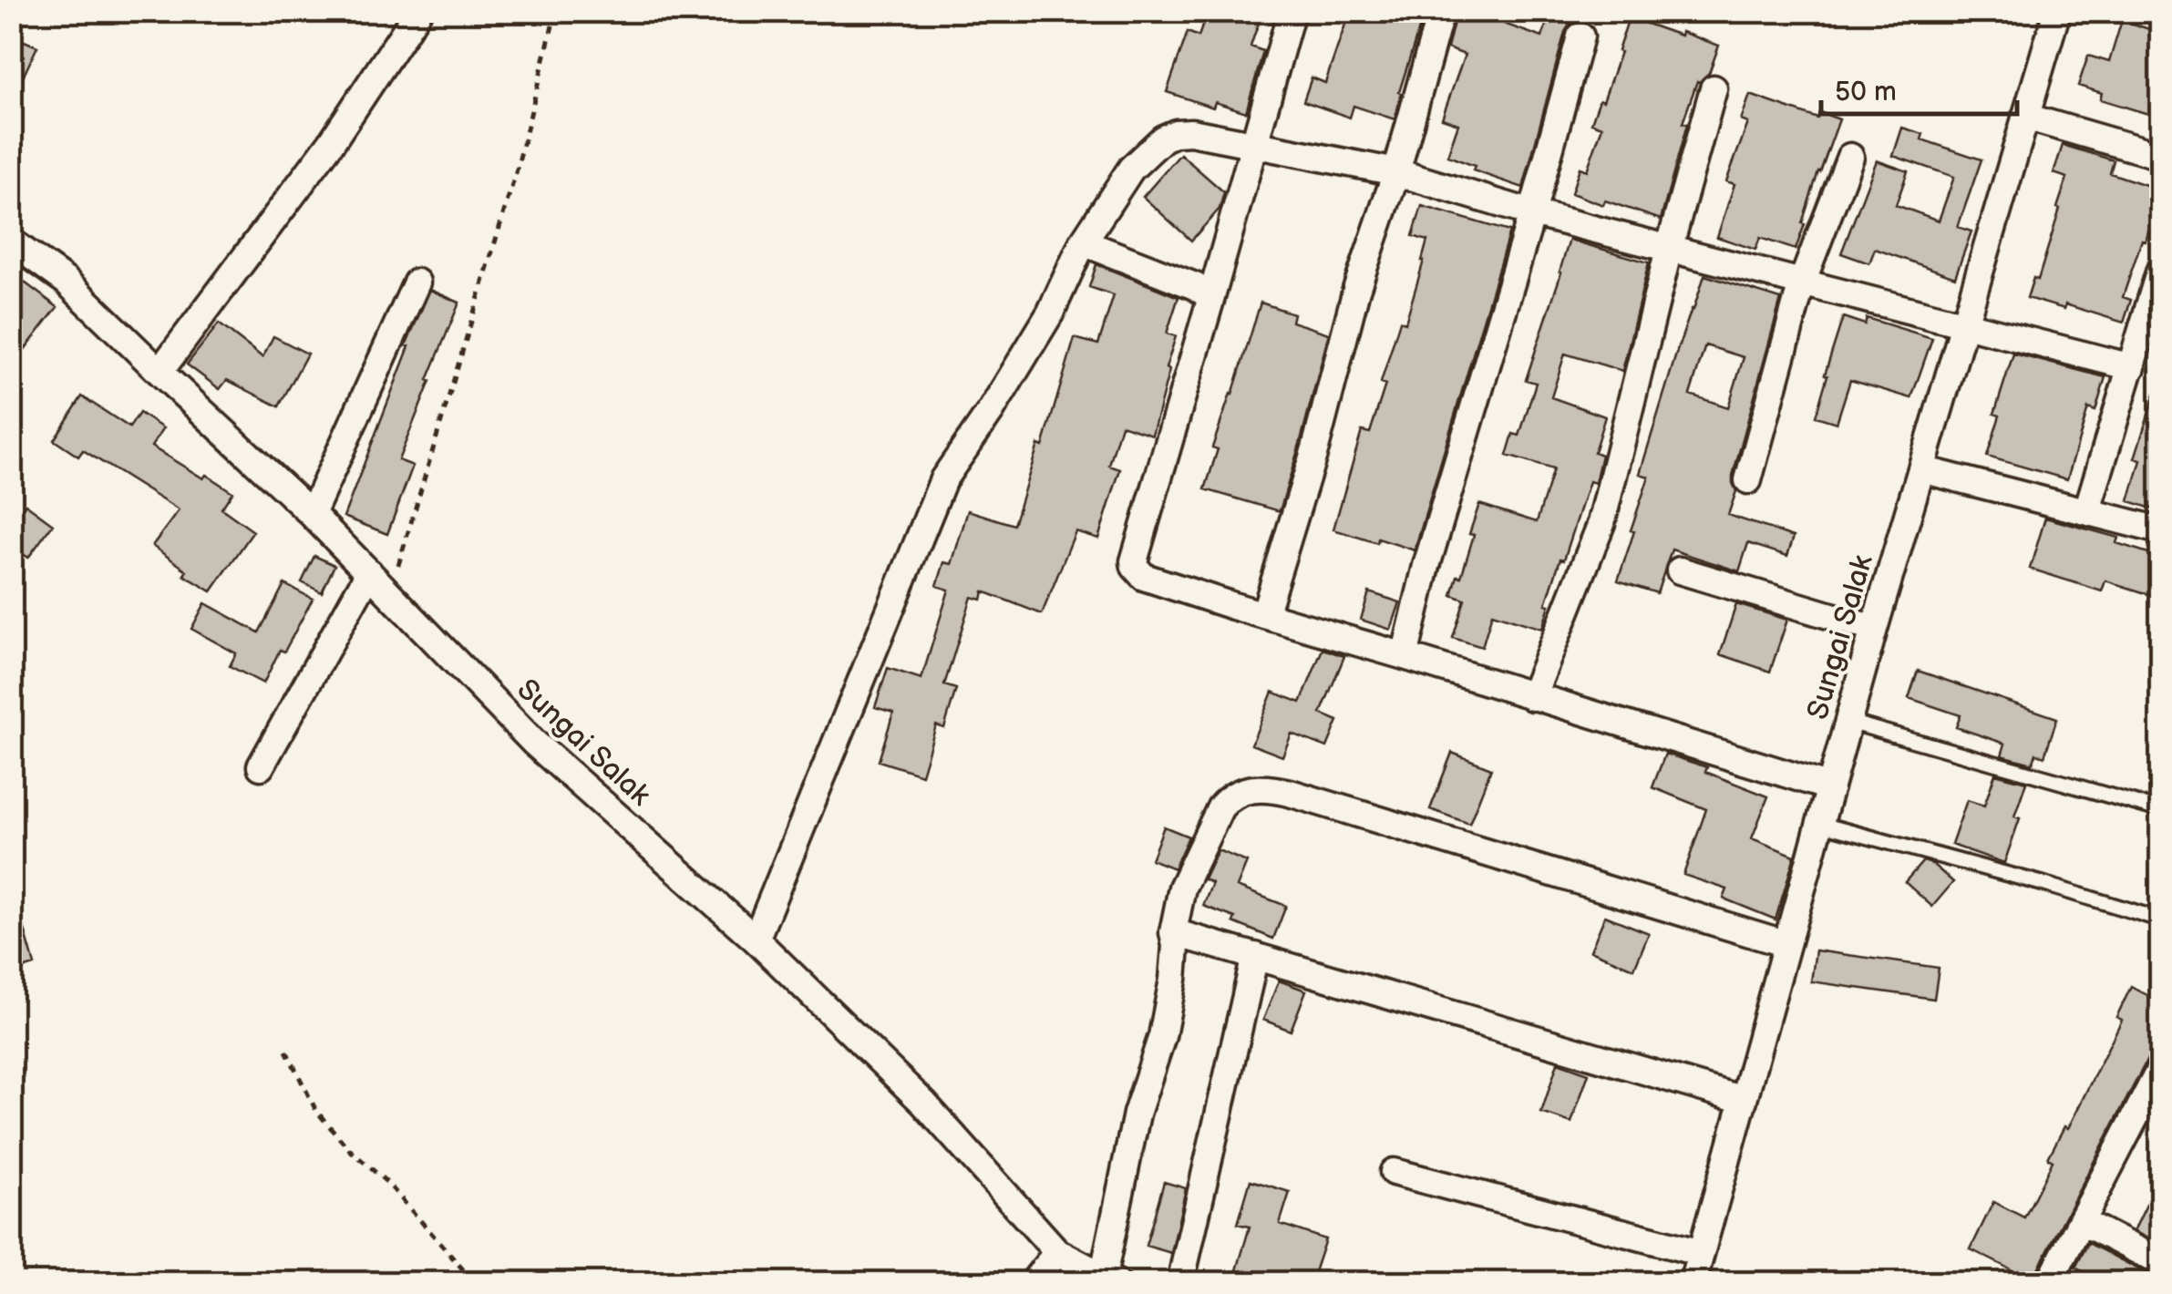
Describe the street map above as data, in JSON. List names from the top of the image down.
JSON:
{
  "streets": {
    "street": ["Sungai Salak"]
  },
  "scale_bar": "50 m"
}
